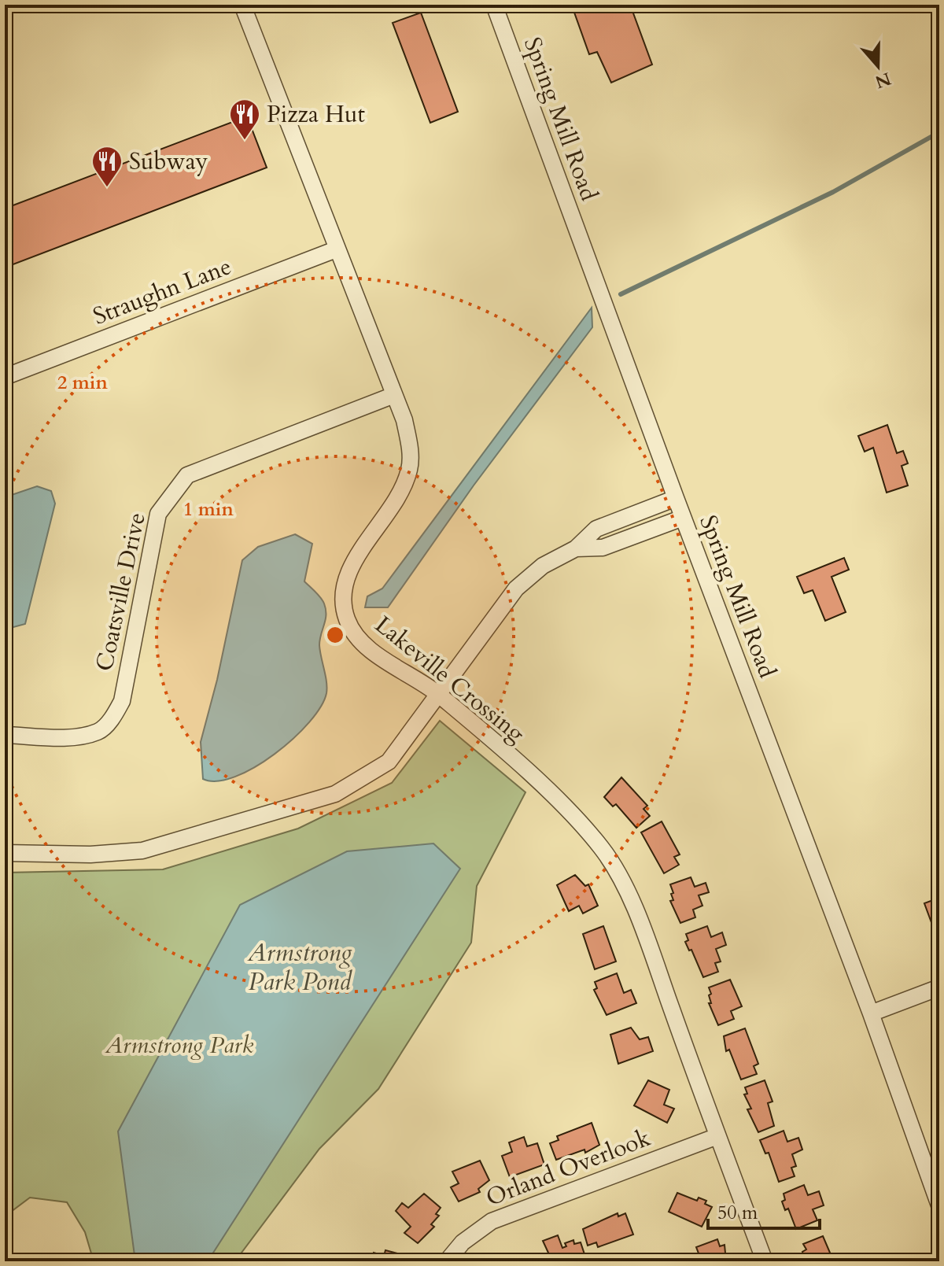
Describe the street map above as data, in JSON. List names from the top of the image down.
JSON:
{
  "streets": {
    "street": [
      "Spring Mill Road",
      "Straughn Lane",
      "Coatsville Drive",
      "Lakeville Crossing",
      "Orland Overlook"
    ]
  },
  "crossings": [
    ["Straughn Lane", "Lakeville Crossing"],
    ["Coatsville Drive", "Lakeville Crossing"],
    ["Lakeville Crossing", "Orland Overlook"]
  ],
  "water": ["Armstrong Park Pond"],
  "parks": ["Armstrong Park"],
  "places": {
    "restaurant": ["Pizza Hut", "Subway"]
  },
  "scale_bar": "50 m",
  "north": "bottom",
  "rings": ["2 min", "1 min"]
}
